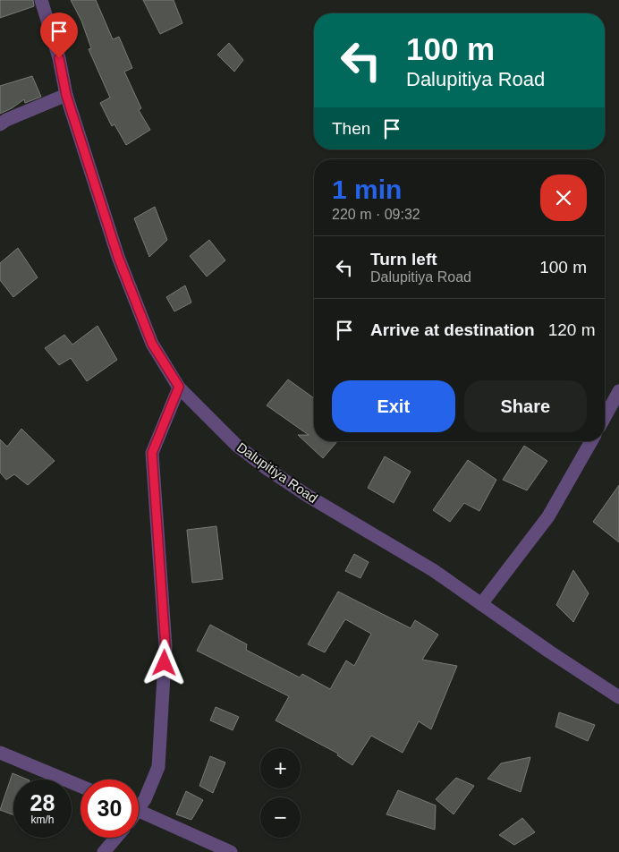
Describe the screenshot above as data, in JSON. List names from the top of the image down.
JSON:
{
  "streets": {
    "street": ["Dalupitiya Road"]
  },
  "page": {
    "turn": ["100 m", "Dalupitiya Road"],
    "then": "Then",
    "heading": ["1 min", "220 m · 09:32"],
    "list": [
      {
        "name": "Turn left",
        "note": "Dalupitiya Road",
        "value": "100 m"
      },
      {
        "name": "Arrive at destination",
        "value": "120 m"
      }
    ],
    "buttons": ["Exit", "Share"],
    "map_buttons": ["+", "−"],
    "speed": "28 km/h",
    "limit": "30"
  }
}
